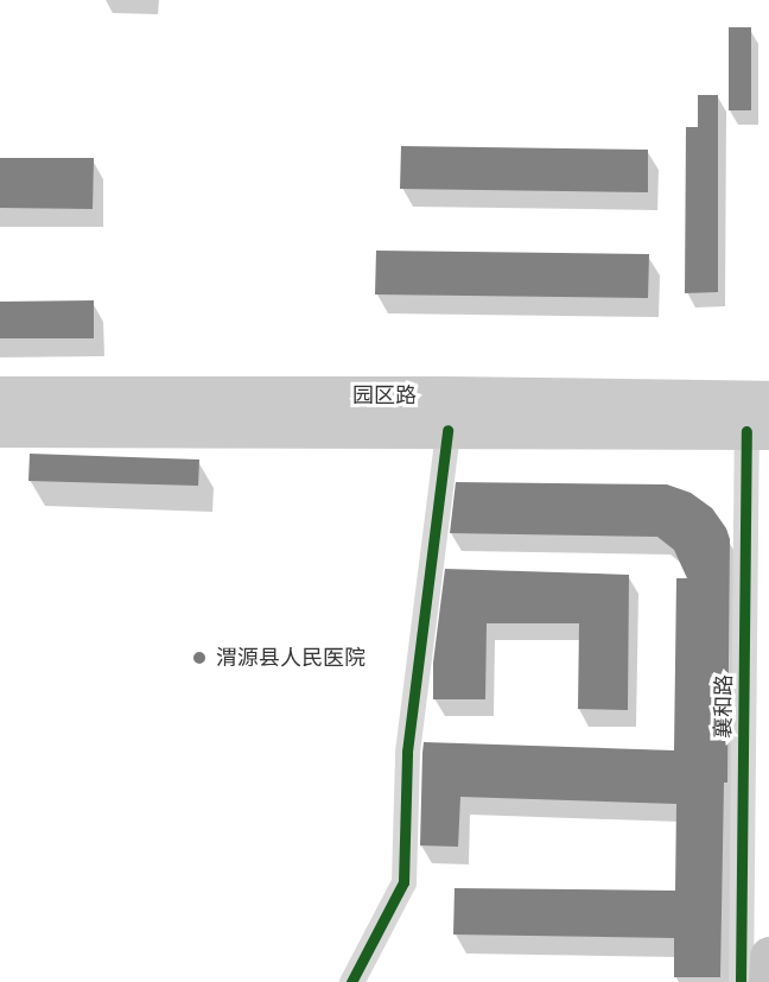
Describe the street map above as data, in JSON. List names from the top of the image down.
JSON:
{
  "streets": {
    "main road": ["园区路"],
    "street": ["襄和路"]
  },
  "crossings": [
    ["园区路", "襄和路"]
  ],
  "places": ["渭源县人民医院"]
}
